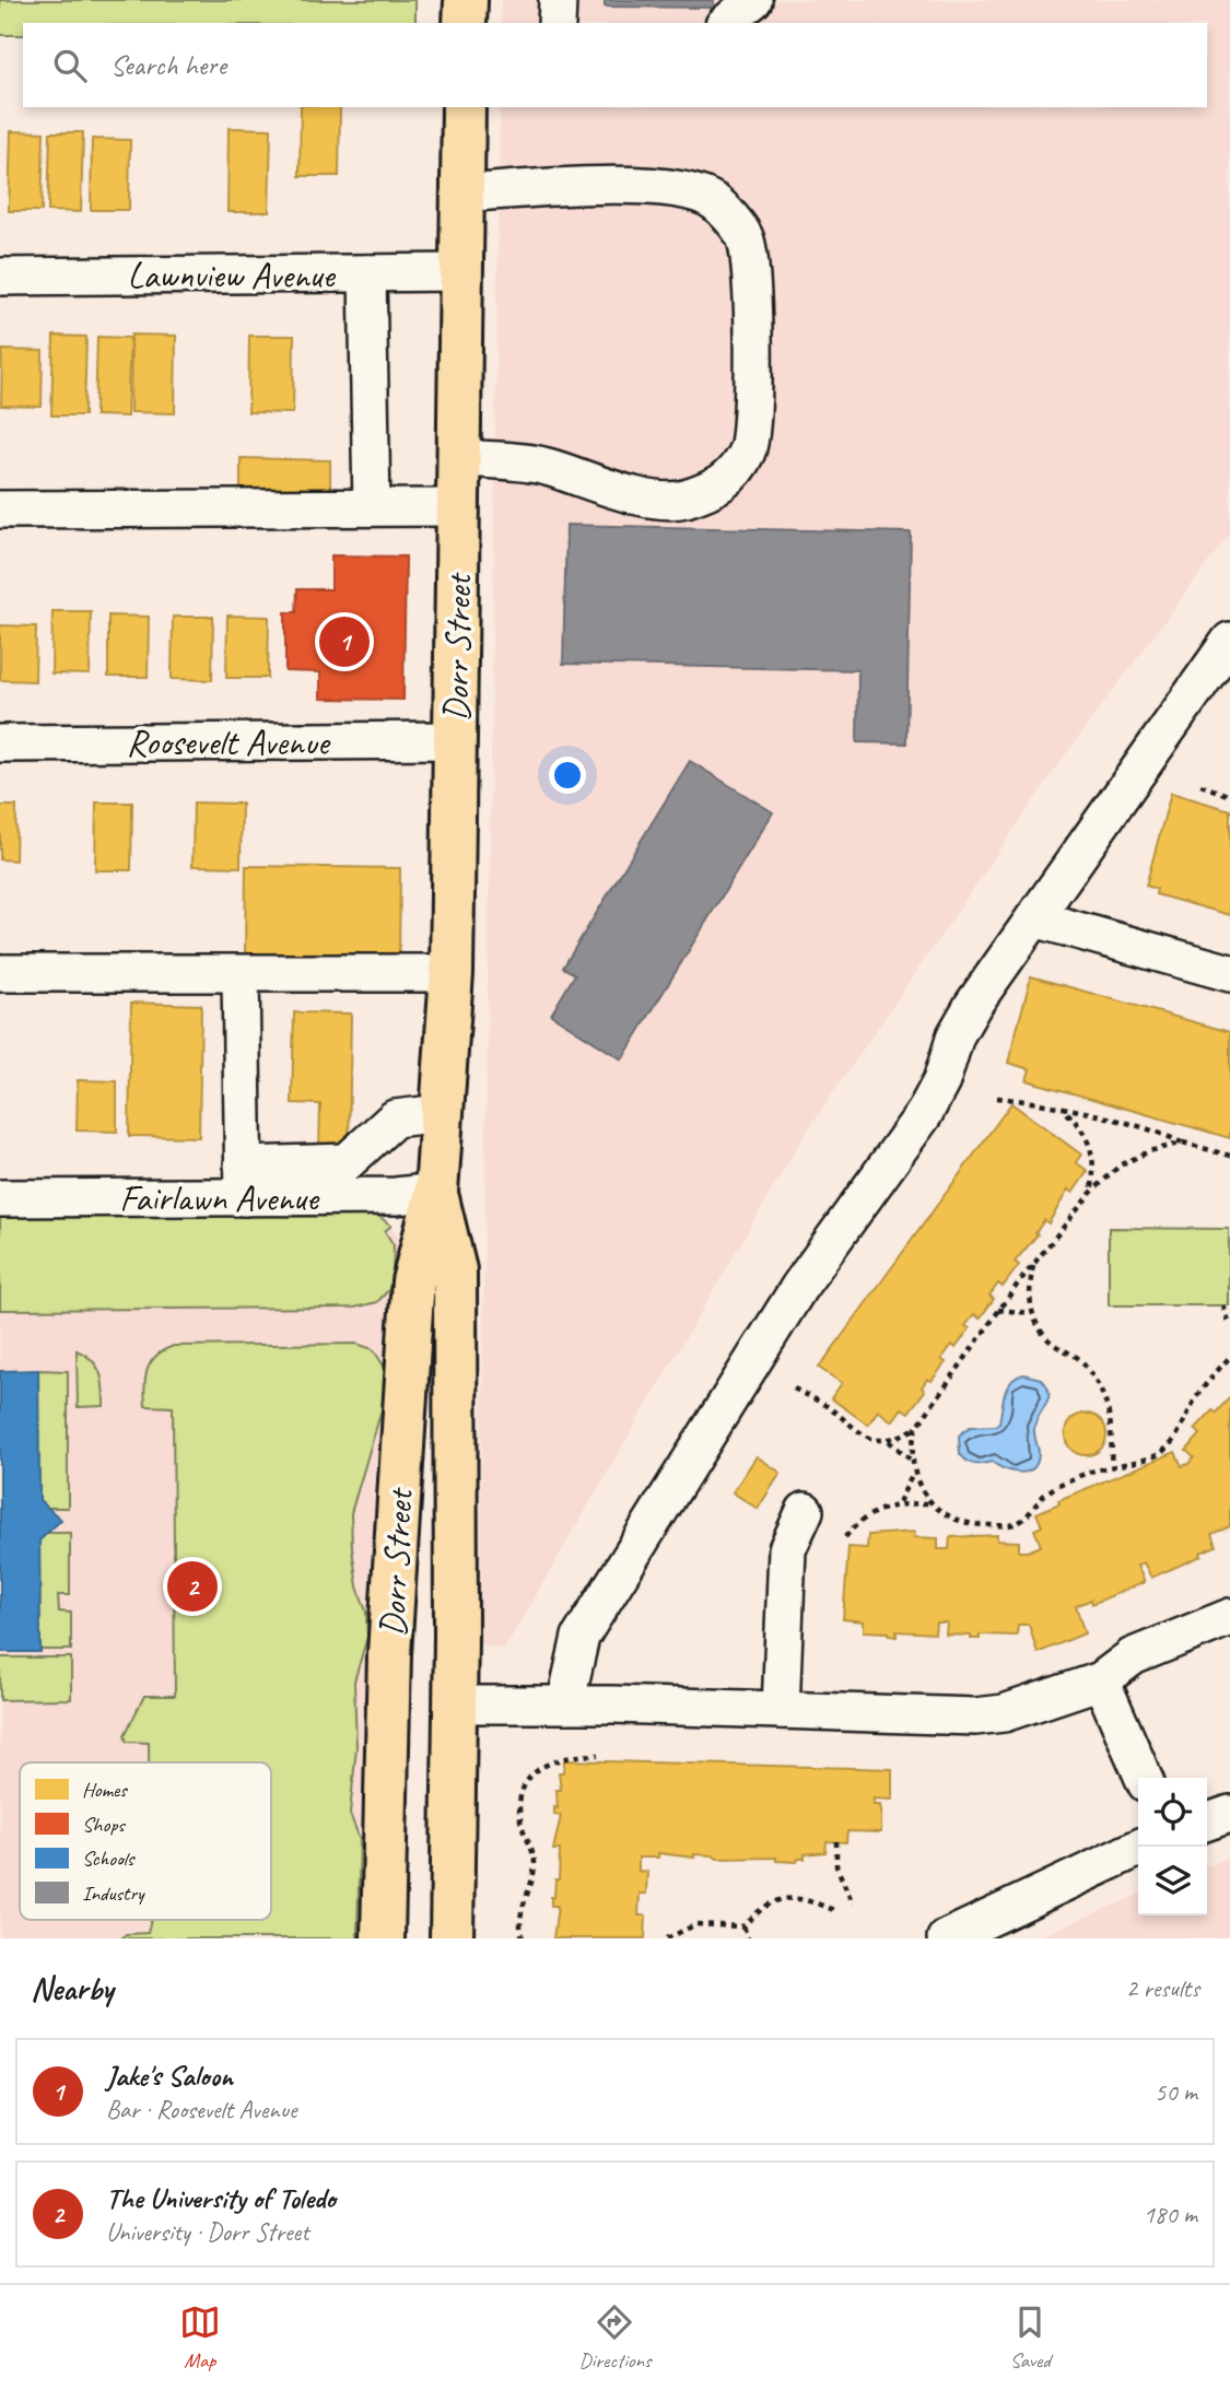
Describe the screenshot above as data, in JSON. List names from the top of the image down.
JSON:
{
  "streets": {
    "main road": ["Dorr Street"],
    "street": ["Lawnview Avenue", "Roosevelt Avenue", "Fairlawn Avenue"]
  },
  "crossings": [
    ["Lawnview Avenue", "Dorr Street"],
    ["Dorr Street", "Roosevelt Avenue"],
    ["Dorr Street", "Fairlawn Avenue"]
  ],
  "legend": [
    "Homes",
    "Shops",
    "Schools",
    "Industry"
  ],
  "page": {
    "search": "Search here",
    "pins": ["1", "2"],
    "heading": ["Nearby", "2 results"],
    "list": [
      {
        "mark": "1",
        "name": "Jake's Saloon",
        "note": "Bar · Roosevelt Avenue",
        "value": "50 m"
      },
      {
        "mark": "2",
        "name": "The University of Toledo",
        "note": "University · Dorr Street",
        "value": "180 m"
      }
    ],
    "nav": ["Map", "Directions", "Saved"]
  }
}
